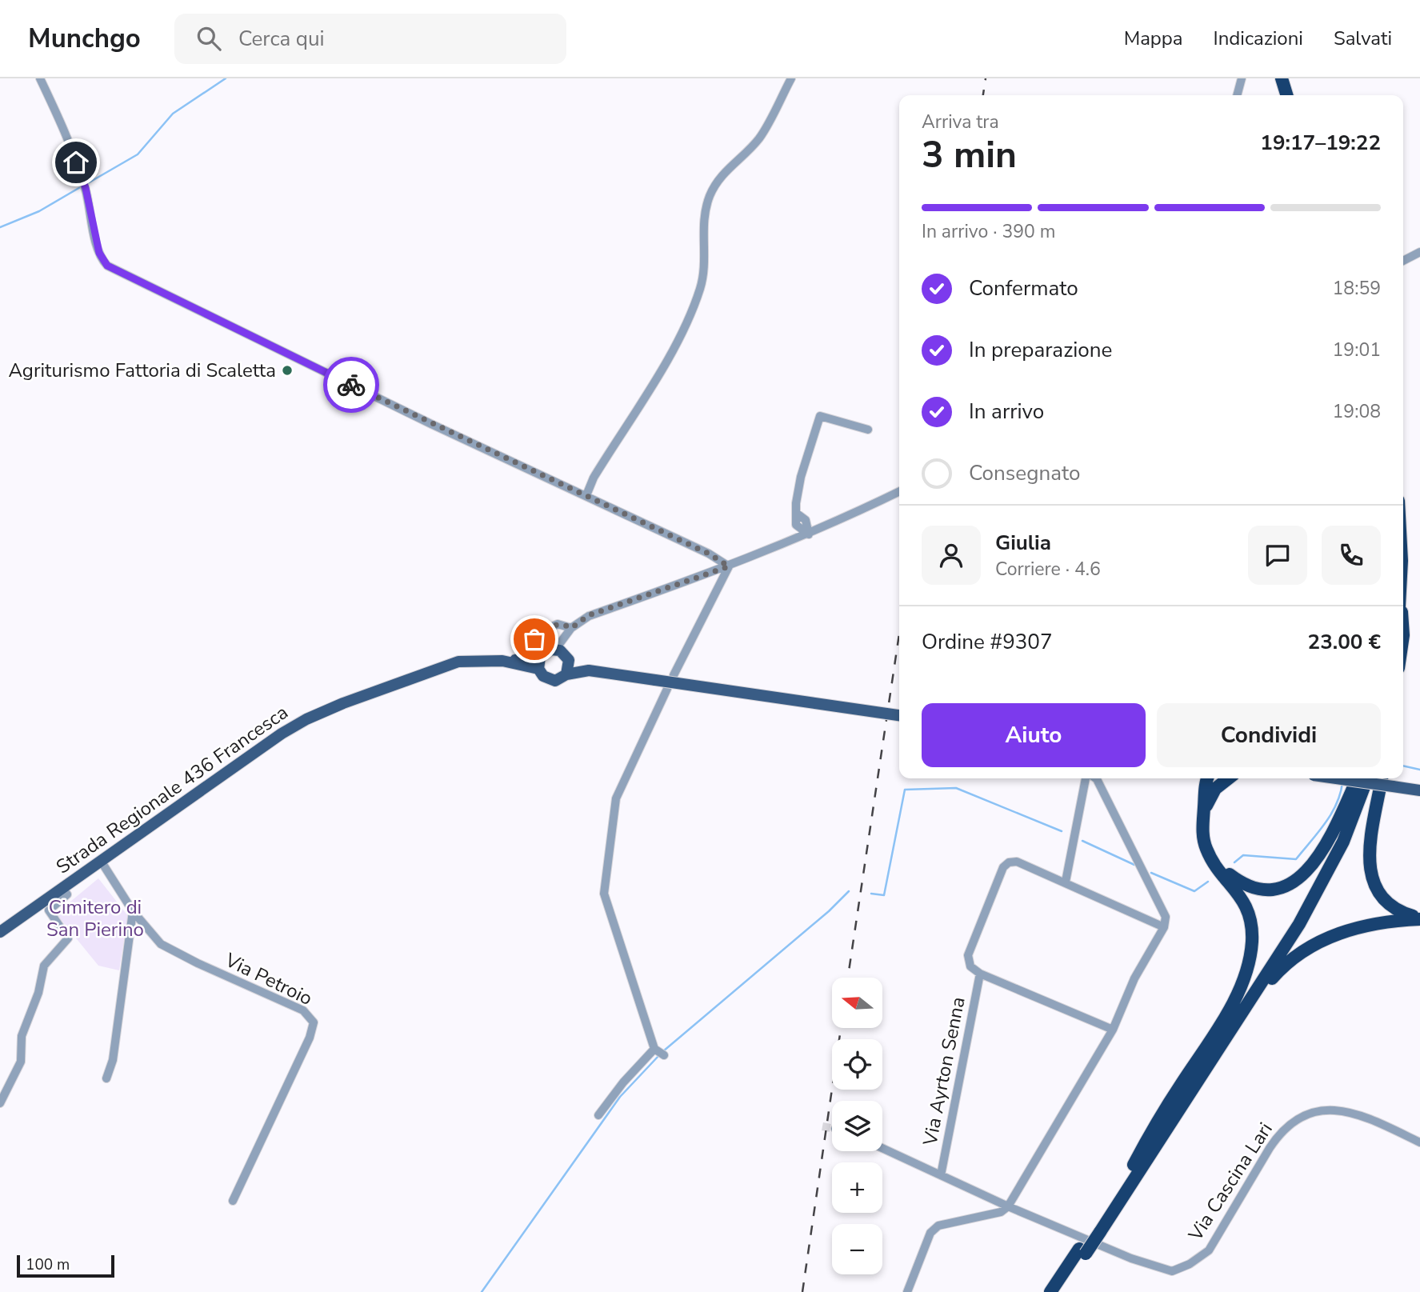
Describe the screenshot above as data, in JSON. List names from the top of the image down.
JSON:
{
  "streets": {
    "main road": ["Strada Regionale 436 Francesca"],
    "street": ["Via Petroio", "Via Ayrton Senna", "Via Cascina Lari"]
  },
  "crossings": [
    ["Strada Regionale 436 Francesca", "Via Petroio"],
    ["Via Ayrton Senna", "Via Cascina Lari"]
  ],
  "parks": ["Cimitero di San Pierino"],
  "places": ["Agriturismo Fattoria di Scaletta"],
  "scale_bar": "100 m",
  "north": "left",
  "page": {
    "header": "Munchgo",
    "search": "Cerca qui",
    "nav": ["Mappa", "Indicazioni", "Salvati"],
    "heading": ["3 min", "Arriva tra", "19:17–19:22"],
    "panel": [
      "Giulia",
      "Corriere · 4.6",
      "Ordine #9307",
      "23.00 €"
    ],
    "bar": "In arrivo · 390 m",
    "list": [
      ["Confermato", "18:59"],
      ["In preparazione", "19:01"],
      ["In arrivo", "19:08"],
      "Consegnato"
    ],
    "buttons": ["Aiuto", "Condividi"],
    "map_buttons": ["+", "−"],
    "scale": "100 m"
  }
}
